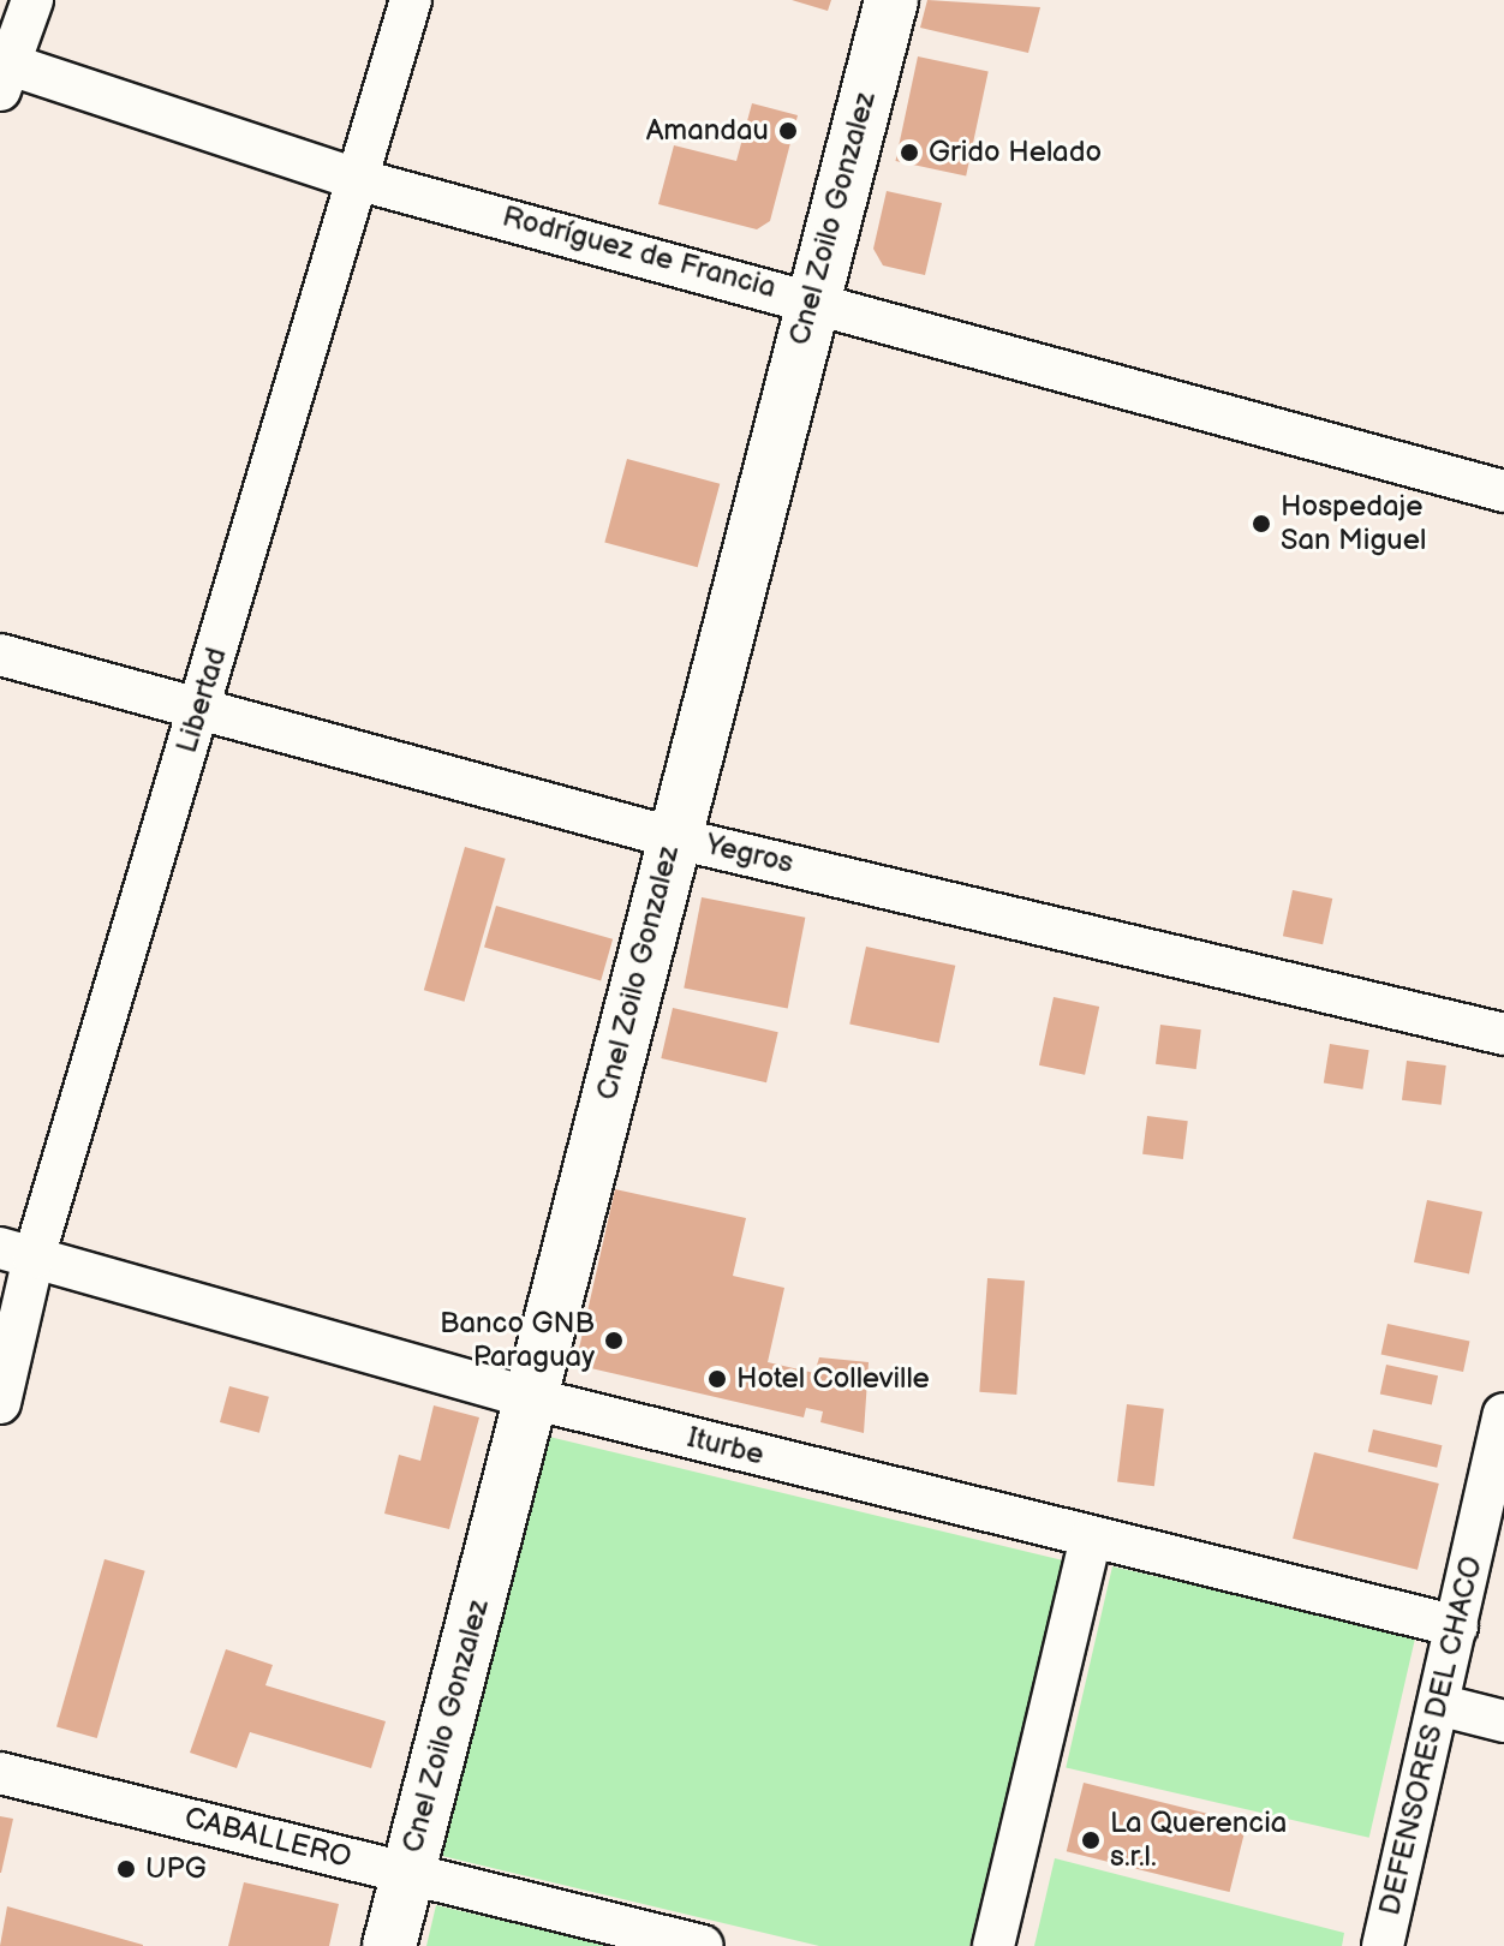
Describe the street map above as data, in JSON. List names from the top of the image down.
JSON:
{
  "streets": {
    "main road": ["Cnel Zoilo Gonzalez"],
    "street": [
      "Rodríguez de Francia",
      "Libertad",
      "Yegros",
      "Iturbe",
      "DEFENSORES DEL CHACO",
      "CABALLERO"
    ]
  },
  "crossings": [
    ["Cnel Zoilo Gonzalez", "Rodríguez de Francia"],
    ["Cnel Zoilo Gonzalez", "Yegros"],
    ["Cnel Zoilo Gonzalez", "Iturbe"],
    ["Cnel Zoilo Gonzalez", "CABALLERO"],
    ["Rodríguez de Francia", "Libertad"],
    ["Libertad", "Yegros"],
    ["Libertad", "Iturbe"],
    ["Iturbe", "DEFENSORES DEL CHACO"]
  ],
  "places": [
    "Amandau",
    "Grido Helado",
    "Hospedaje San Miguel",
    "Banco GNB Paraguay",
    "Hotel Colleville",
    "La Querencia s.r.l.",
    "UPG"
  ]
}
